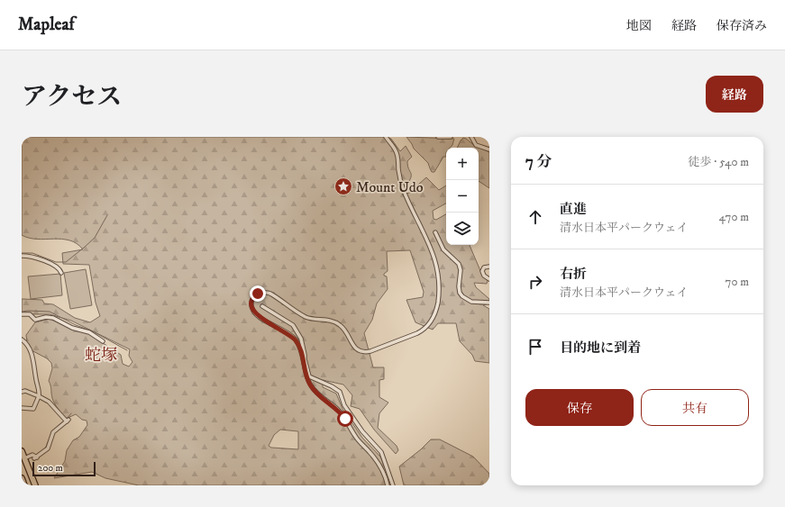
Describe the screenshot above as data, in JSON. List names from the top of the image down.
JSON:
{
  "districts": ["蛇塚"],
  "places": {
    "place": ["Mount Udo"]
  },
  "scale_bar": "200 m",
  "page": {
    "header": "Mapleaf",
    "nav": ["地図", "経路", "保存済み"],
    "title": "アクセス",
    "buttons": [
      "経路",
      ["保存", "共有"]
    ],
    "heading": ["7 分", "徒歩 · 540 m"],
    "map_buttons": ["+", "−"],
    "list": [
      ["直進", "清水日本平パークウェイ", "470 m"],
      ["右折", "清水日本平パークウェイ", "70 m"],
      "目的地に到着"
    ],
    "scale": "200 m"
  }
}
